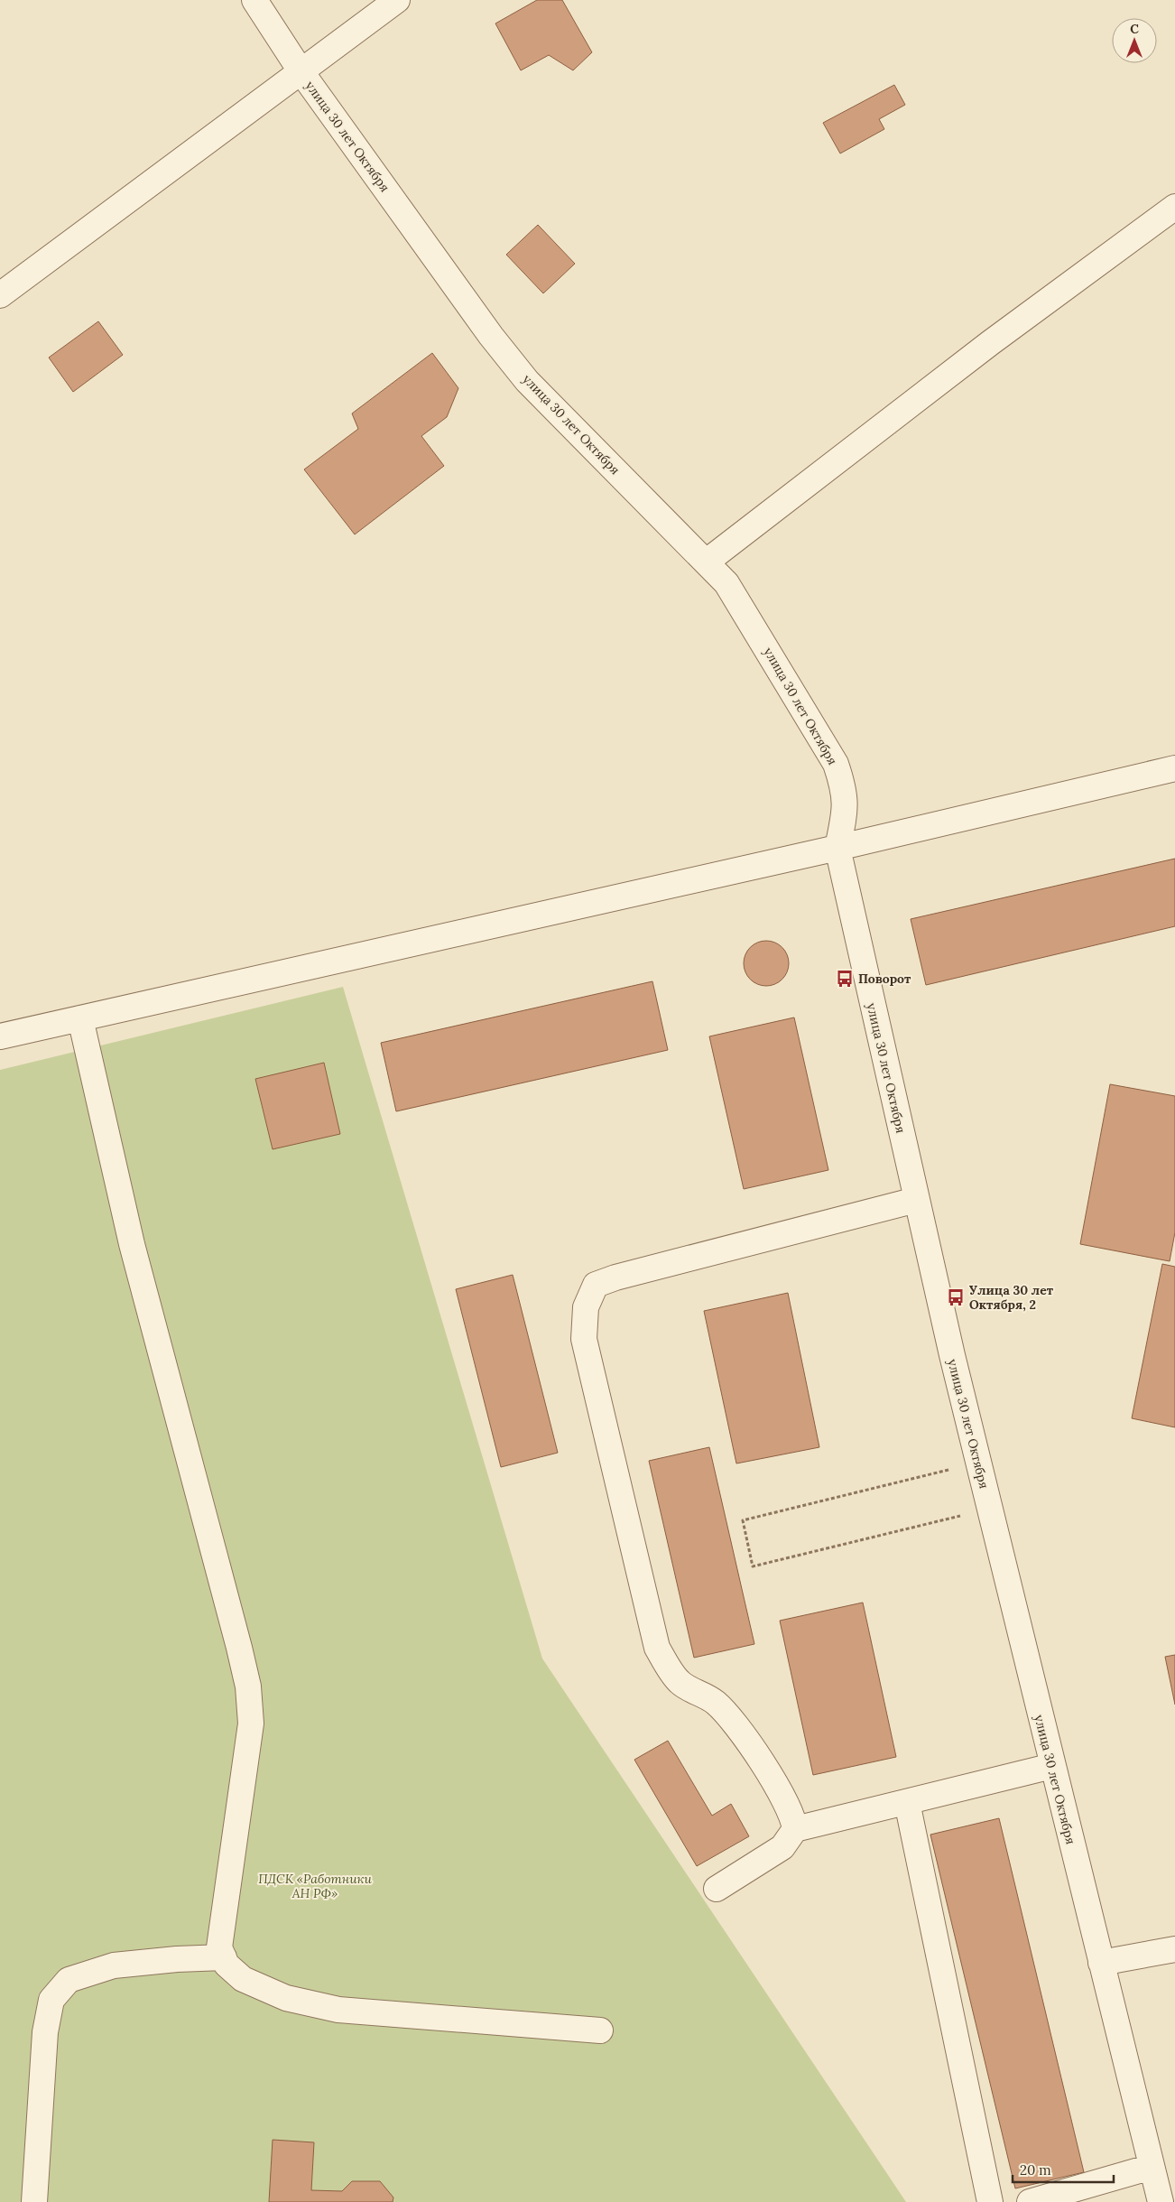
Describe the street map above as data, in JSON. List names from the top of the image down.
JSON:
{
  "streets": {
    "street": ["улица 30 лет Октября"]
  },
  "parks": ["ПДСК «Работники АН РФ»"],
  "places": {
    "bus stop": ["Поворот", "Улица 30 лет Октября, 2"]
  },
  "scale_bar": "20 m",
  "north": "top"
}
